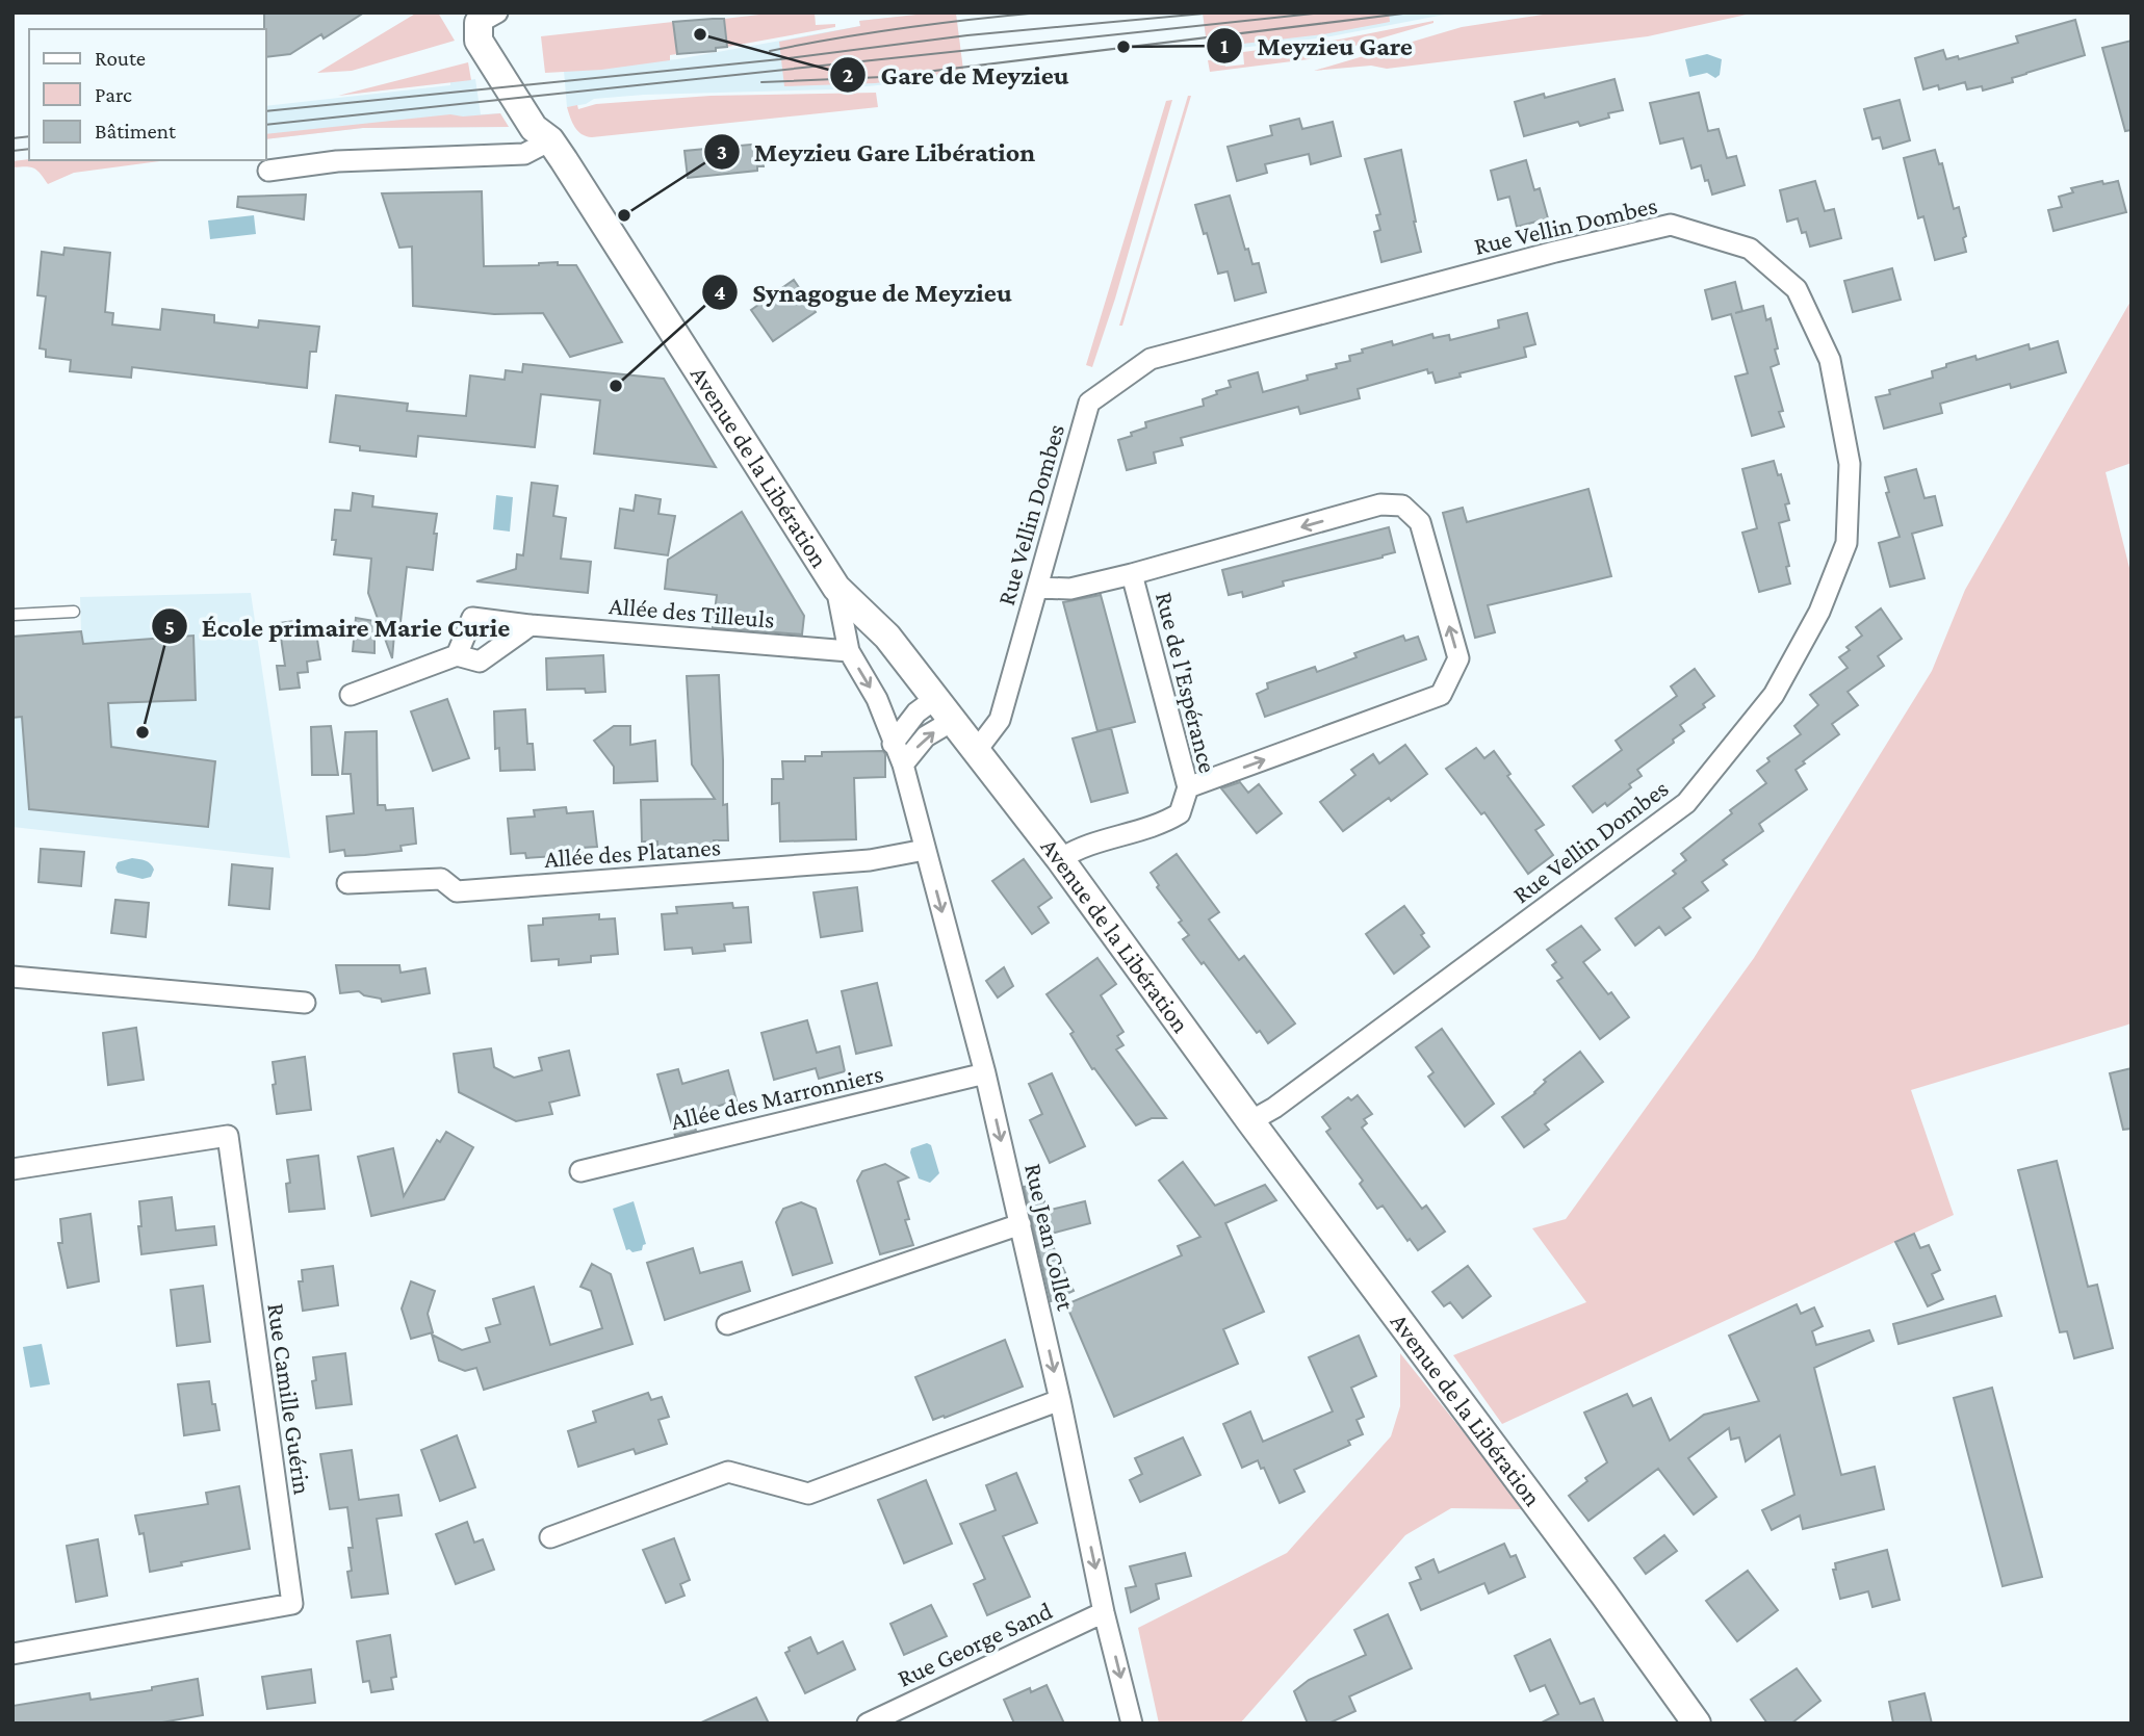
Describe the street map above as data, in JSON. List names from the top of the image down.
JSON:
{
  "streets": {
    "street": [
      "Rue Vellin Dombes",
      "Avenue de la Libération",
      "Allée des Tilleuls",
      "Rue de l'Espérance",
      "Allée des Platanes",
      "Allée des Marronniers",
      "Rue Jean Collet",
      "Rue Camille Guérin",
      "Rue George Sand"
    ]
  },
  "crossings": [
    ["Rue Vellin Dombes", "Avenue de la Libération"],
    ["Rue Vellin Dombes", "Rue de l'Espérance"],
    ["Avenue de la Libération", "Rue de l'Espérance"],
    ["Avenue de la Libération", "Rue Jean Collet"],
    ["Allée des Tilleuls", "Rue Jean Collet"],
    ["Allée des Platanes", "Rue Jean Collet"],
    ["Allée des Marronniers", "Rue Jean Collet"],
    ["Rue Jean Collet", "Rue George Sand"]
  ],
  "one_way": ["Rue Jean Collet"],
  "places": [
    "Gare de Meyzieu",
    "Meyzieu Gare",
    "Meyzieu Gare Libération",
    "Synagogue de Meyzieu",
    "École primaire Marie Curie"
  ],
  "legend": ["Route", "Parc", "Bâtiment"]
}
